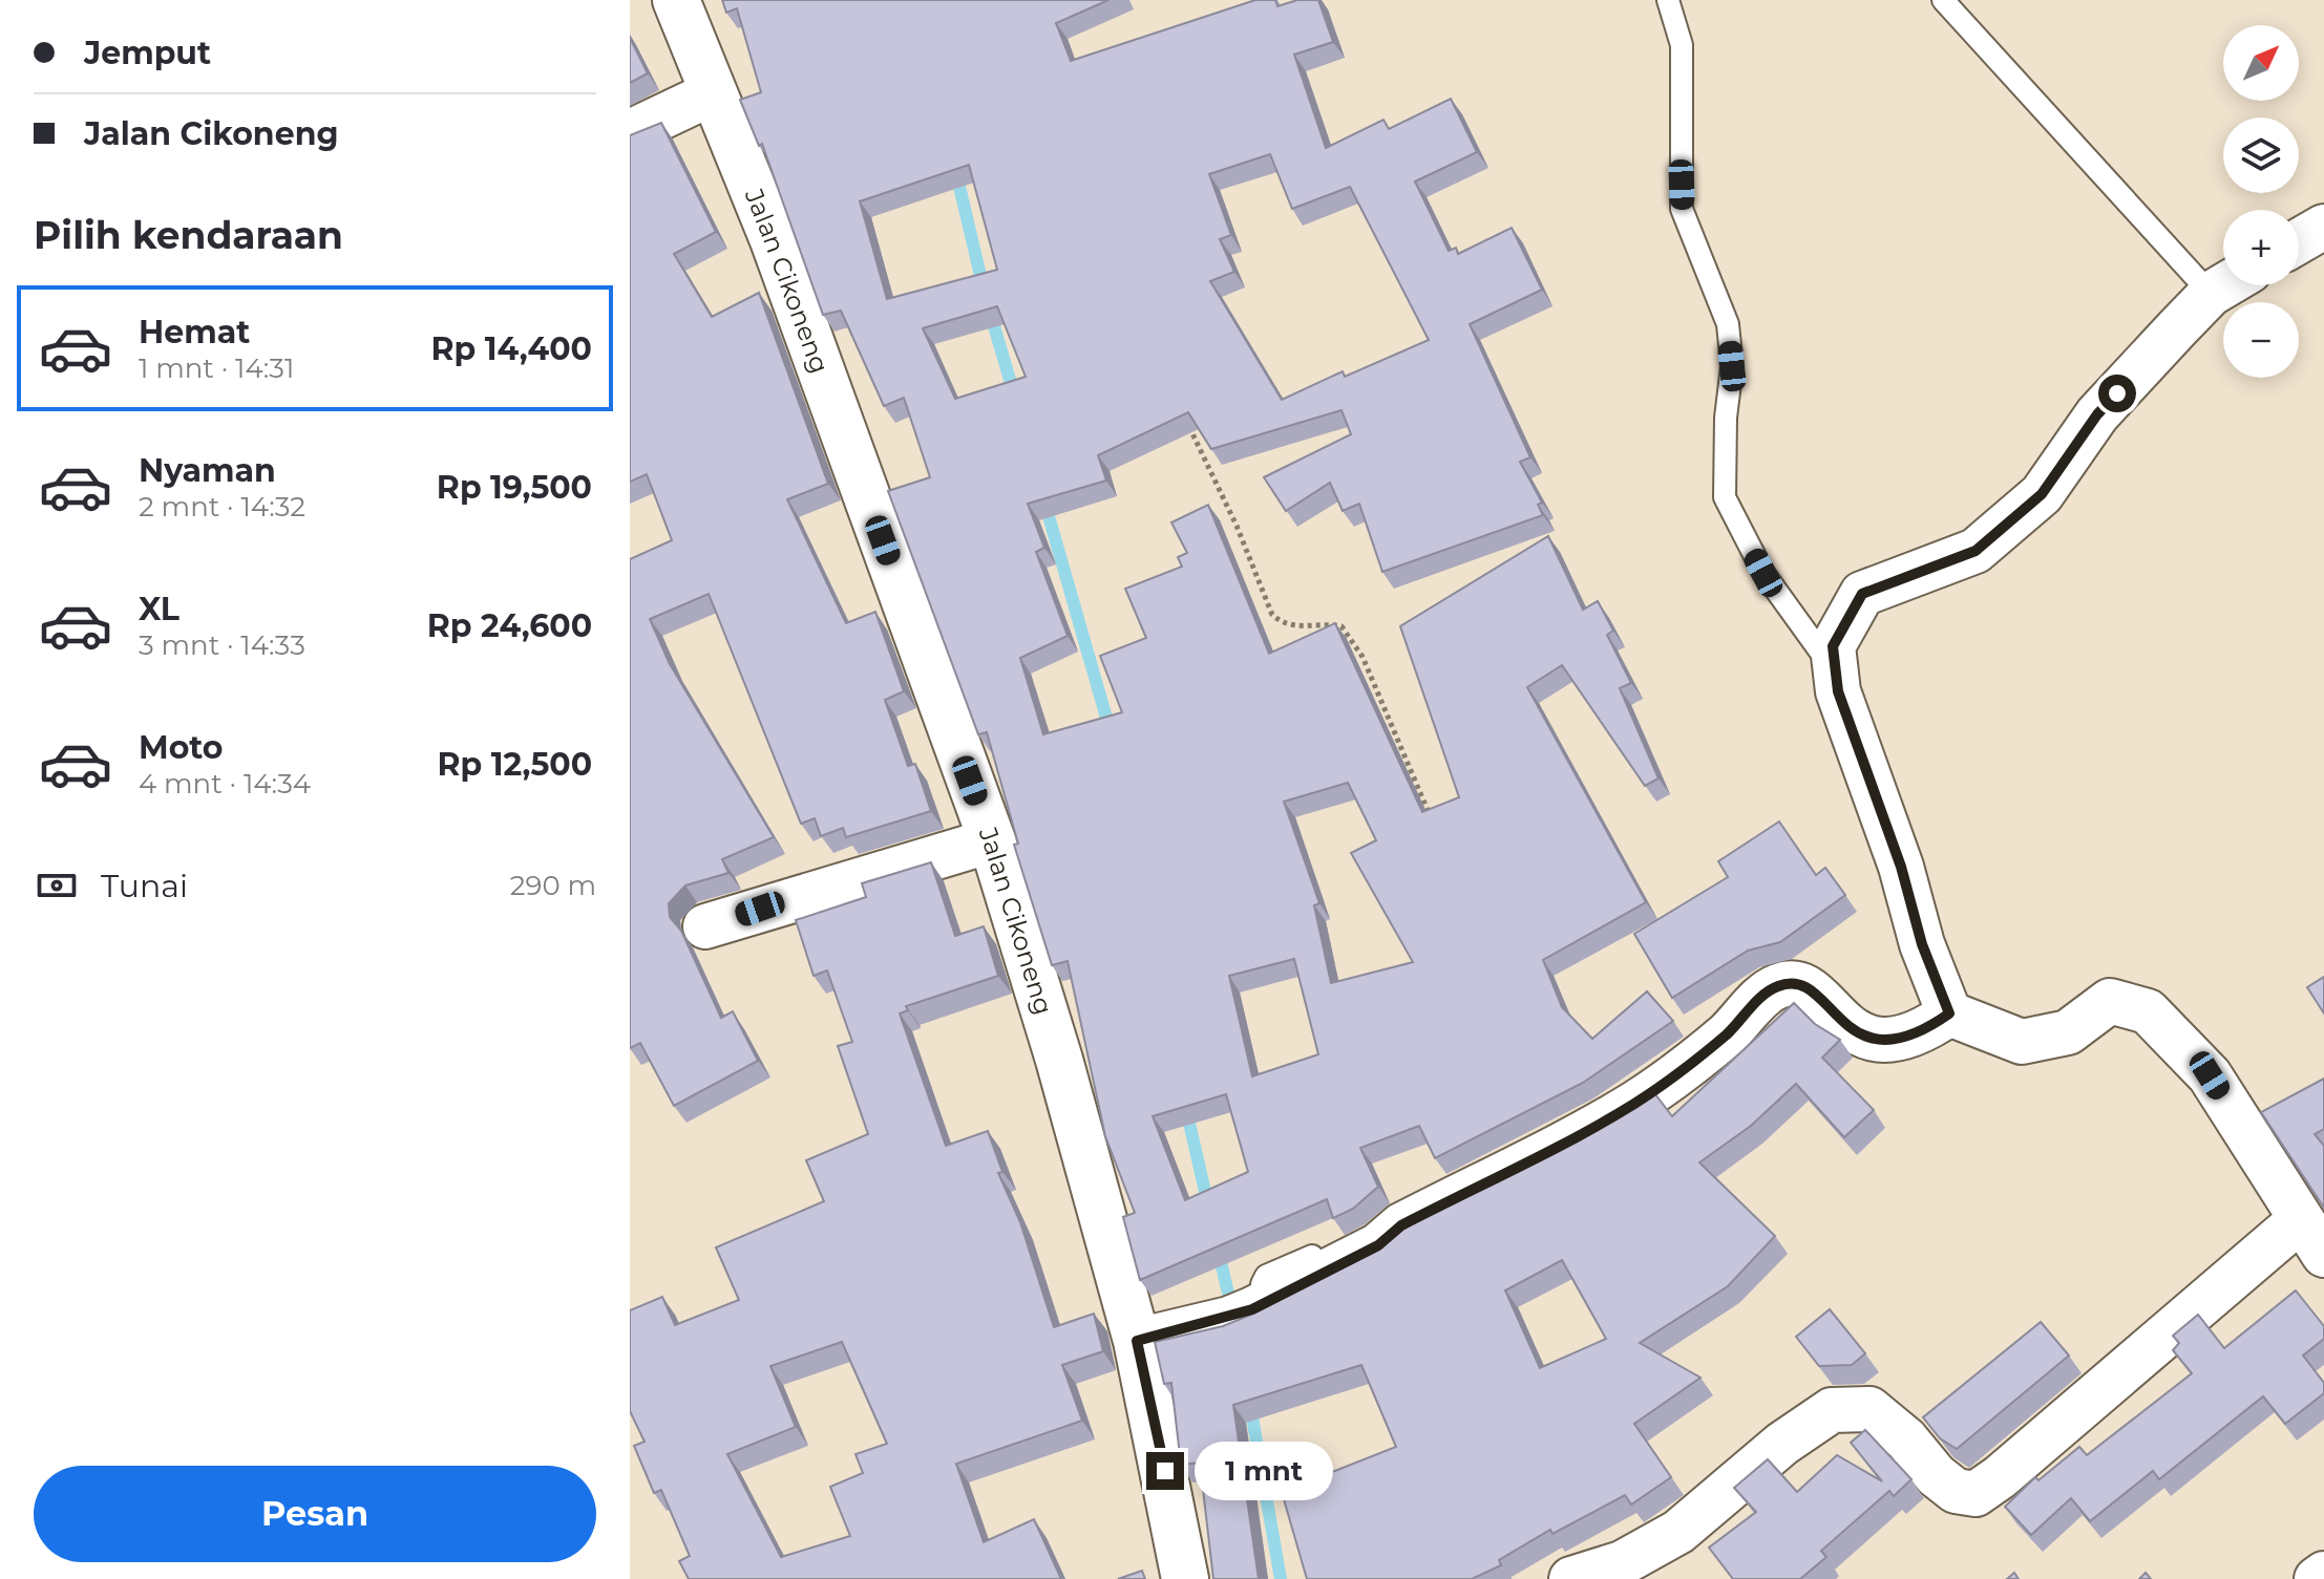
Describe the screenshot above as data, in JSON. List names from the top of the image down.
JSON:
{
  "streets": {
    "street": ["Jalan Cikoneng"]
  },
  "north": "top right",
  "page": {
    "banner": ["Jemput", "Jalan Cikoneng"],
    "map_buttons": ["+", "−"],
    "heading": "Pilih kendaraan",
    "list": [
      {
        "name": "Hemat",
        "note": "1 mnt · 14:31",
        "value": "Rp 14,400"
      },
      {
        "name": "Nyaman",
        "note": "2 mnt · 14:32",
        "value": "Rp 19,500"
      },
      {
        "name": "XL",
        "note": "3 mnt · 14:33",
        "value": "Rp 24,600"
      },
      {
        "name": "Moto",
        "note": "4 mnt · 14:34",
        "value": "Rp 12,500"
      }
    ],
    "pay": ["Tunai", "290 m"],
    "bubble": "1 mnt",
    "buttons": "Pesan"
  }
}
